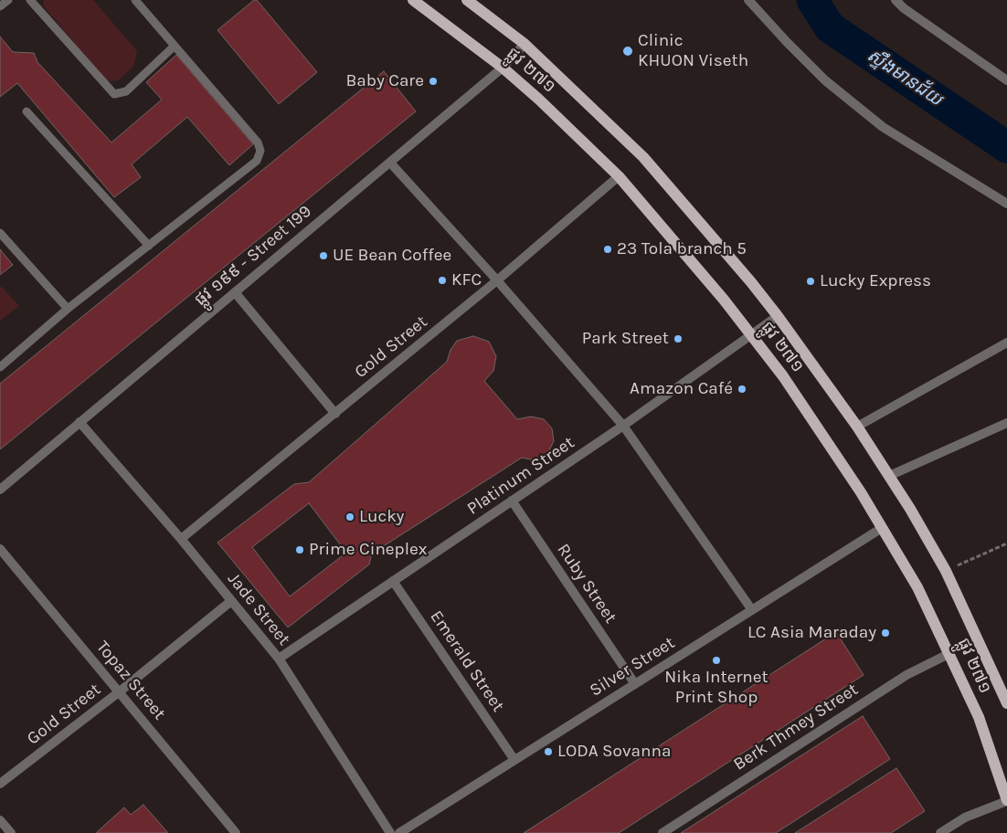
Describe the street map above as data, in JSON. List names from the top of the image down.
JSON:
{
  "streets": {
    "main road": ["ផ្លូវ ២៧១"],
    "street": [
      "ផ្លូវ ១៩៩ - Street 199",
      "Gold Street",
      "Platinum Street",
      "Ruby Street",
      "Jade Street",
      "Emerald Street",
      "Silver Street",
      "Topaz Street",
      "Berk Thmey Street"
    ]
  },
  "crossings": [
    ["ផ្លូវ ២៧១", "ផ្លូវ ១៩៩ - Street 199"],
    ["ផ្លូវ ២៧១", "Gold Street"],
    ["ផ្លូវ ២៧១", "Platinum Street"],
    ["ផ្លូវ ២៧១", "Silver Street"],
    ["ផ្លូវ ២៧១", "Berk Thmey Street"],
    ["ផ្លូវ ១៩៩ - Street 199", "Jade Street"],
    ["Gold Street", "Jade Street"],
    ["Gold Street", "Topaz Street"],
    ["Platinum Street", "Ruby Street"],
    ["Platinum Street", "Jade Street"],
    ["Platinum Street", "Emerald Street"],
    ["Ruby Street", "Silver Street"],
    ["Emerald Street", "Silver Street"]
  ],
  "water": ["ស្ទឹងមានជ័យ"],
  "places": [
    "Clinic KHUON Viseth",
    "Baby Care",
    "23 Tola branch 5",
    "UE Bean Coffee",
    "KFC",
    "Lucky Express",
    "Park Street",
    "Amazon Café",
    "Lucky",
    "Prime Cineplex",
    "LC Asia Maraday",
    "Nika Internet Print Shop",
    "LODA Sovanna"
  ]
}
